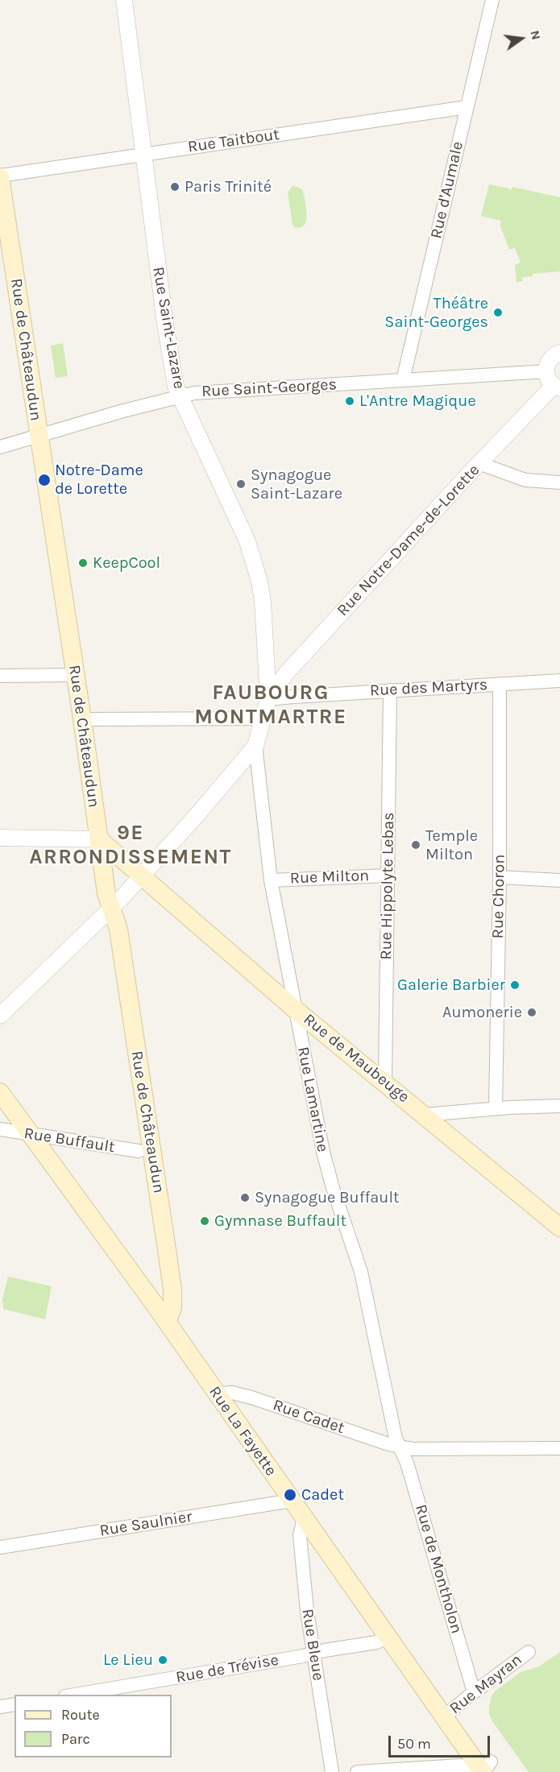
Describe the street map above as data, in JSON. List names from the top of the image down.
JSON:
{
  "streets": {
    "main road": ["Rue de Châteaudun", "Rue de Maubeuge", "Rue La Fayette"],
    "street": [
      "Rue Taitbout",
      "Rue d'Aumale",
      "Rue Saint-Lazare",
      "Rue Saint-Georges",
      "Rue Notre-Dame-de-Lorette",
      "Rue des Martyrs",
      "Rue Milton",
      "Rue Hippolyte Lebas",
      "Rue Choron",
      "Rue Lamartine",
      "Rue Buffault",
      "Rue Cadet",
      "Rue Saulnier",
      "Rue de Montholon",
      "Rue Bleue",
      "Rue de Trévise",
      "Rue Mayran"
    ]
  },
  "crossings": [
    ["Rue Taitbout", "Rue d'Aumale"],
    ["Rue Taitbout", "Rue Saint-Lazare"],
    ["Rue Taitbout", "Rue de Châteaudun"],
    ["Rue d'Aumale", "Rue Saint-Georges"],
    ["Rue Saint-Lazare", "Rue Saint-Georges"],
    ["Rue Saint-Lazare", "Rue Notre-Dame-de-Lorette"],
    ["Rue Saint-Lazare", "Rue des Martyrs"],
    ["Rue de Châteaudun", "Rue Saint-Georges"],
    ["Rue de Châteaudun", "Rue de Maubeuge"],
    ["Rue de Châteaudun", "Rue La Fayette"],
    ["Rue Notre-Dame-de-Lorette", "Rue des Martyrs"],
    ["Rue des Martyrs", "Rue Hippolyte Lebas"],
    ["Rue des Martyrs", "Rue Choron"],
    ["Rue Milton", "Rue Hippolyte Lebas"],
    ["Rue Milton", "Rue Lamartine"],
    ["Rue Hippolyte Lebas", "Rue de Maubeuge"],
    ["Rue de Maubeuge", "Rue Lamartine"],
    ["Rue Lamartine", "Rue Cadet"],
    ["Rue Lamartine", "Rue de Montholon"],
    ["Rue Buffault", "Rue La Fayette"],
    ["Rue Cadet", "Rue La Fayette"],
    ["Rue Cadet", "Rue de Montholon"],
    ["Rue La Fayette", "Rue Saulnier"],
    ["Rue La Fayette", "Rue Bleue"],
    ["Rue La Fayette", "Rue de Trévise"],
    ["Rue La Fayette", "Rue Mayran"],
    ["Rue de Montholon", "Rue Mayran"],
    ["Rue Bleue", "Rue de Trévise"]
  ],
  "districts": ["FAUBOURG MONTMARTRE", "9E ARRONDISSEMENT"],
  "places": [
    "Paris Trinité",
    "Théâtre Saint-Georges",
    "L'Antre Magique",
    "Notre-Dame de Lorette",
    "Synagogue Saint-Lazare",
    "KeepCool",
    "Temple Milton",
    "Galerie Barbier",
    "Aumonerie",
    "Synagogue Buffault",
    "Gymnase Buffault",
    "Cadet",
    "Le Lieu"
  ],
  "legend": ["Route", "Parc"],
  "scale_bar": "50 m",
  "north": "right"
}
